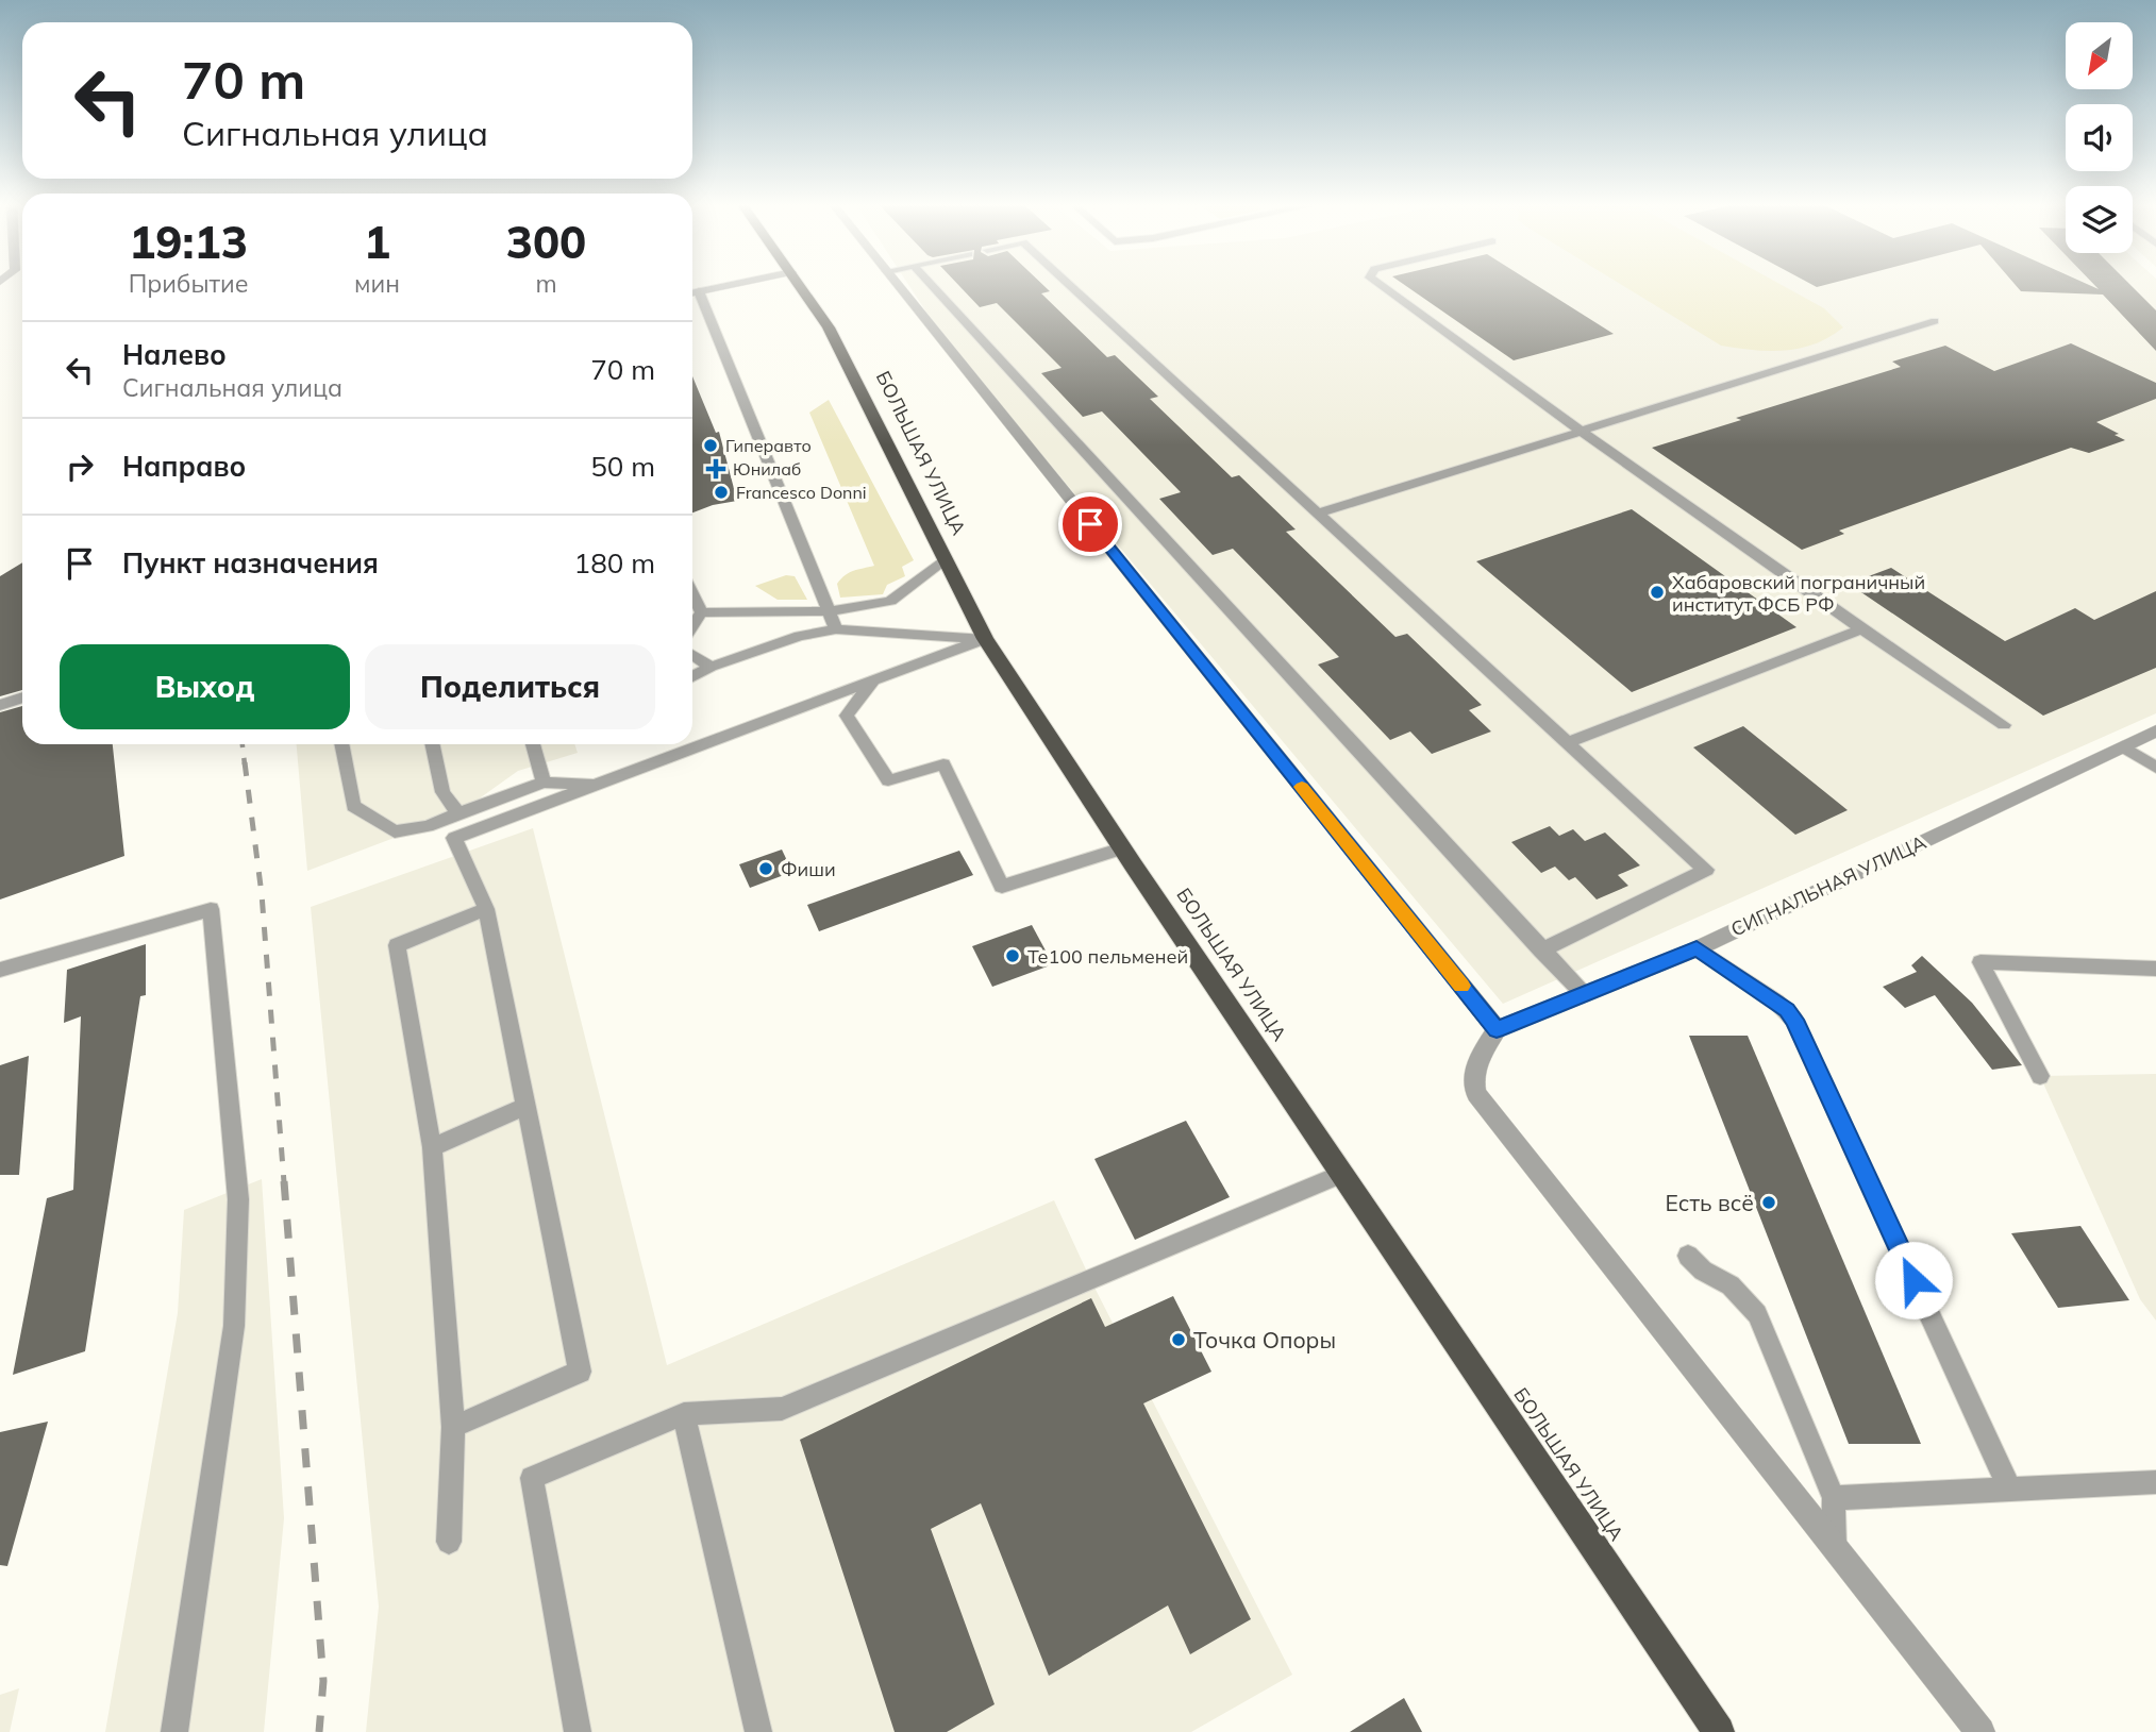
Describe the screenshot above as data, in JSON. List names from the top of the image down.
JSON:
{
  "streets": {
    "highway": ["БОЛЬШАЯ УЛИЦА"],
    "street": ["СИГНАЛЬНАЯ УЛИЦА"]
  },
  "places": {
    "other": [
      "Гиперавто",
      "Francesco Donni",
      "Хабаровский пограничный институт ФСБ РФ",
      "Фиши",
      "Те100 пельменей",
      "Есть всё",
      "Точка Опоры"
    ],
    "health": ["Юнилаб"]
  },
  "north": "bottom left",
  "page": {
    "turn": ["70 m", "Сигнальная улица"],
    "eta": [
      "19:13",
      "Прибытие",
      "1",
      "мин",
      "300",
      "m"
    ],
    "list": [
      {
        "name": "Налево",
        "note": "Сигнальная улица",
        "value": "70 m"
      },
      {
        "name": "Направо",
        "value": "50 m"
      },
      {
        "name": "Пункт назначения",
        "value": "180 m"
      }
    ],
    "buttons": ["Выход", "Поделиться"]
  }
}
